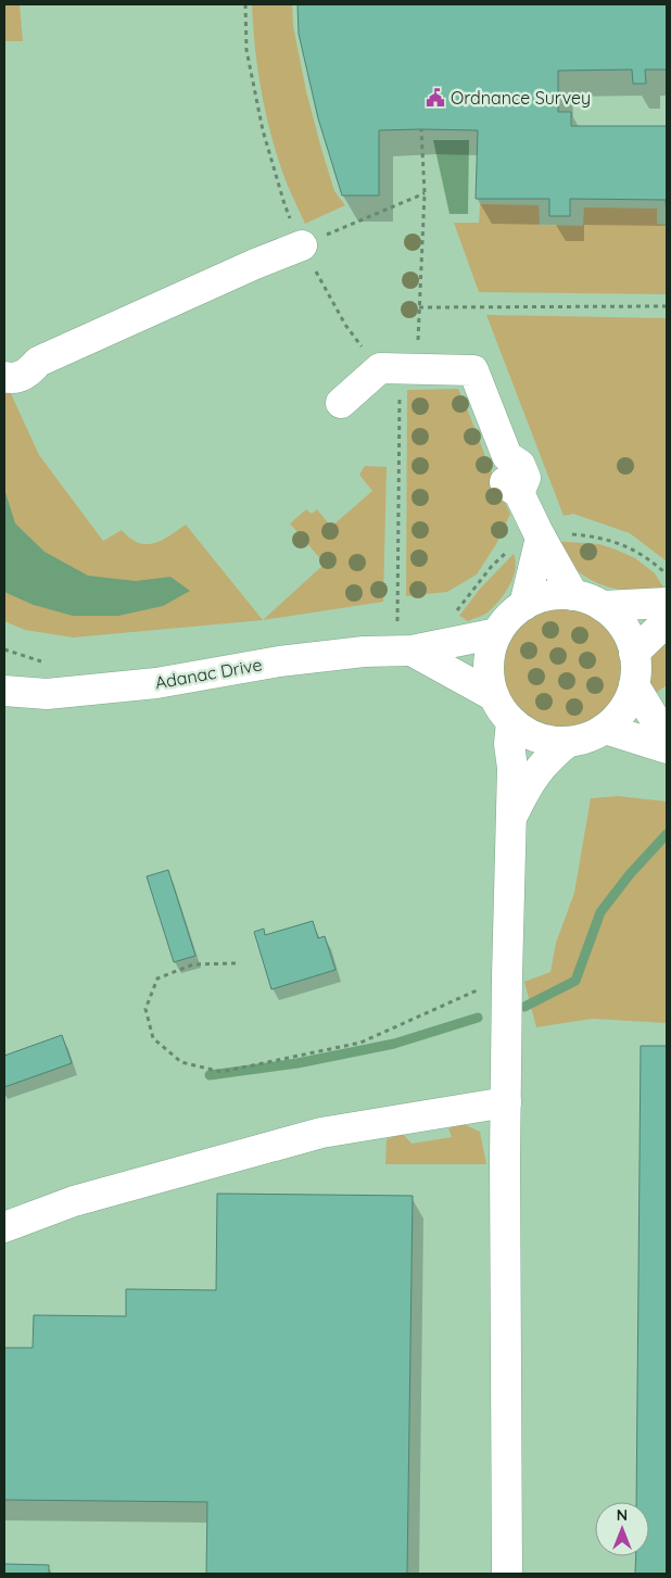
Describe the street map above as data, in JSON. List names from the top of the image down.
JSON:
{
  "streets": {
    "street": ["Adanac Drive"]
  },
  "places": {
    "public building": ["Ordnance Survey"]
  },
  "north": "top"
}
